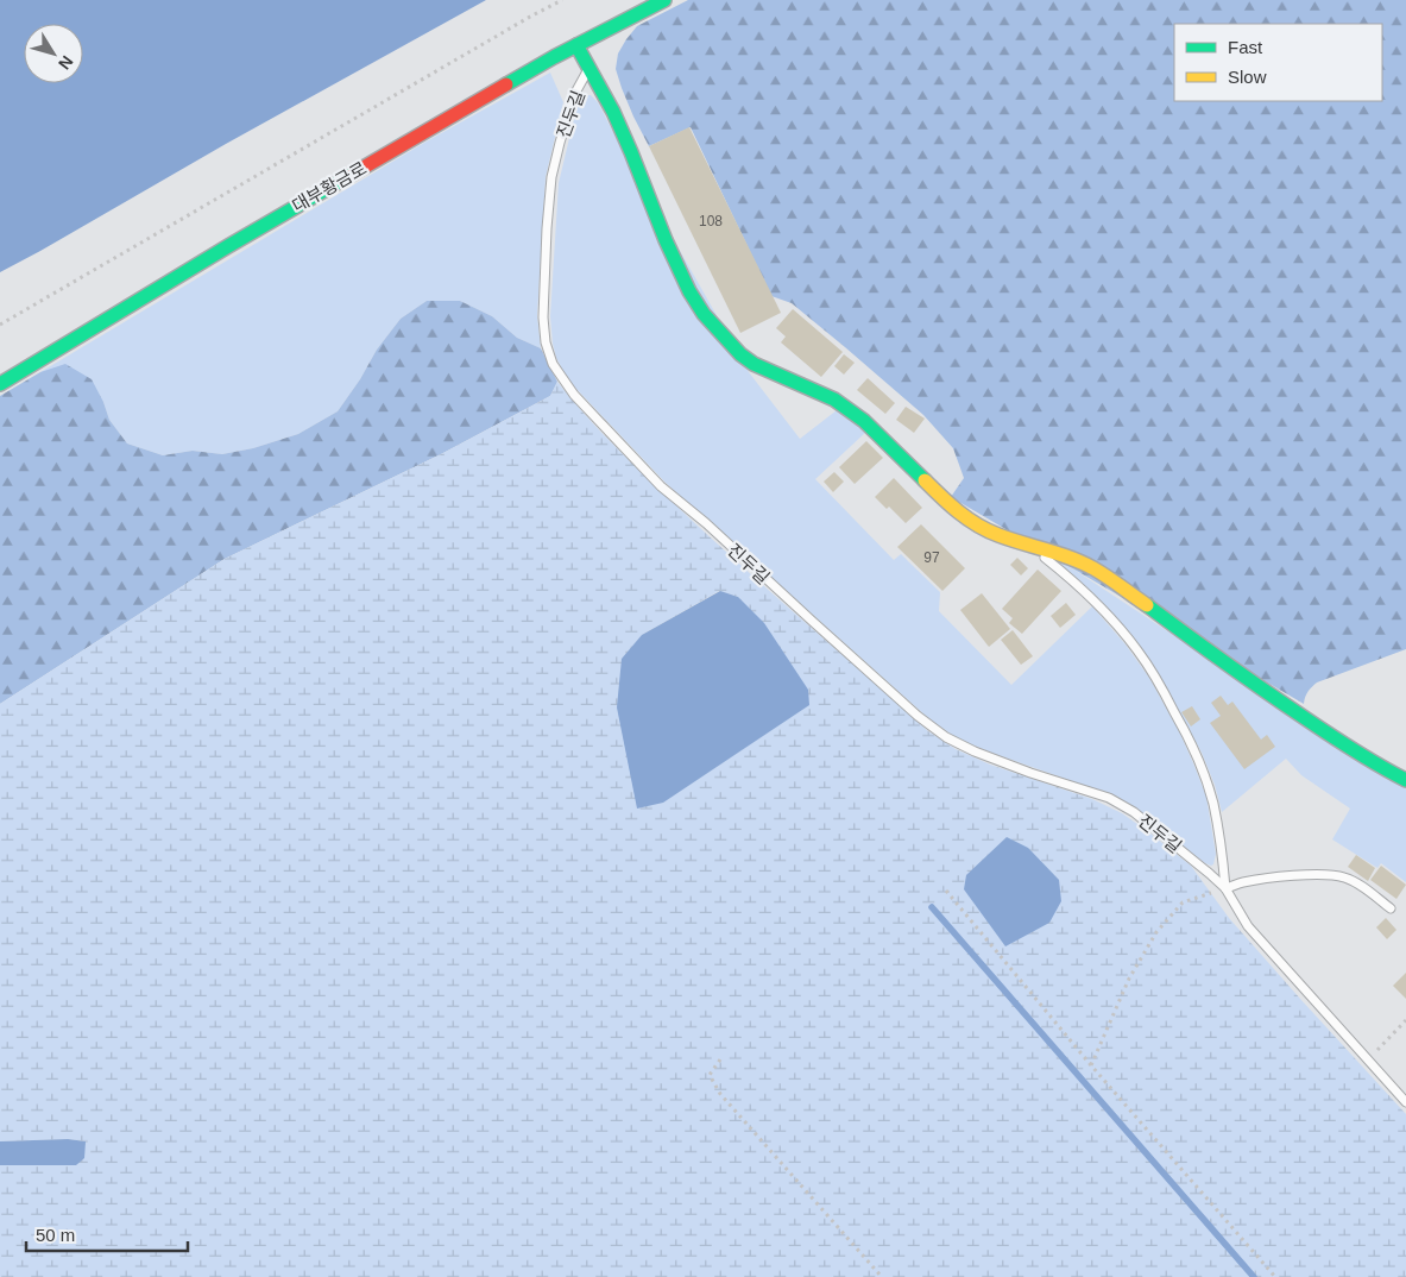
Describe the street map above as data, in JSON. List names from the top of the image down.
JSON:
{
  "streets": {
    "street": ["진두길", "대부황금로"]
  },
  "crossings": [
    ["진두길", "대부황금로"]
  ],
  "house_numbers": ["108", "97"],
  "legend": ["Fast", "Slow"],
  "scale_bar": "50 m",
  "north": "bottom right"
}
